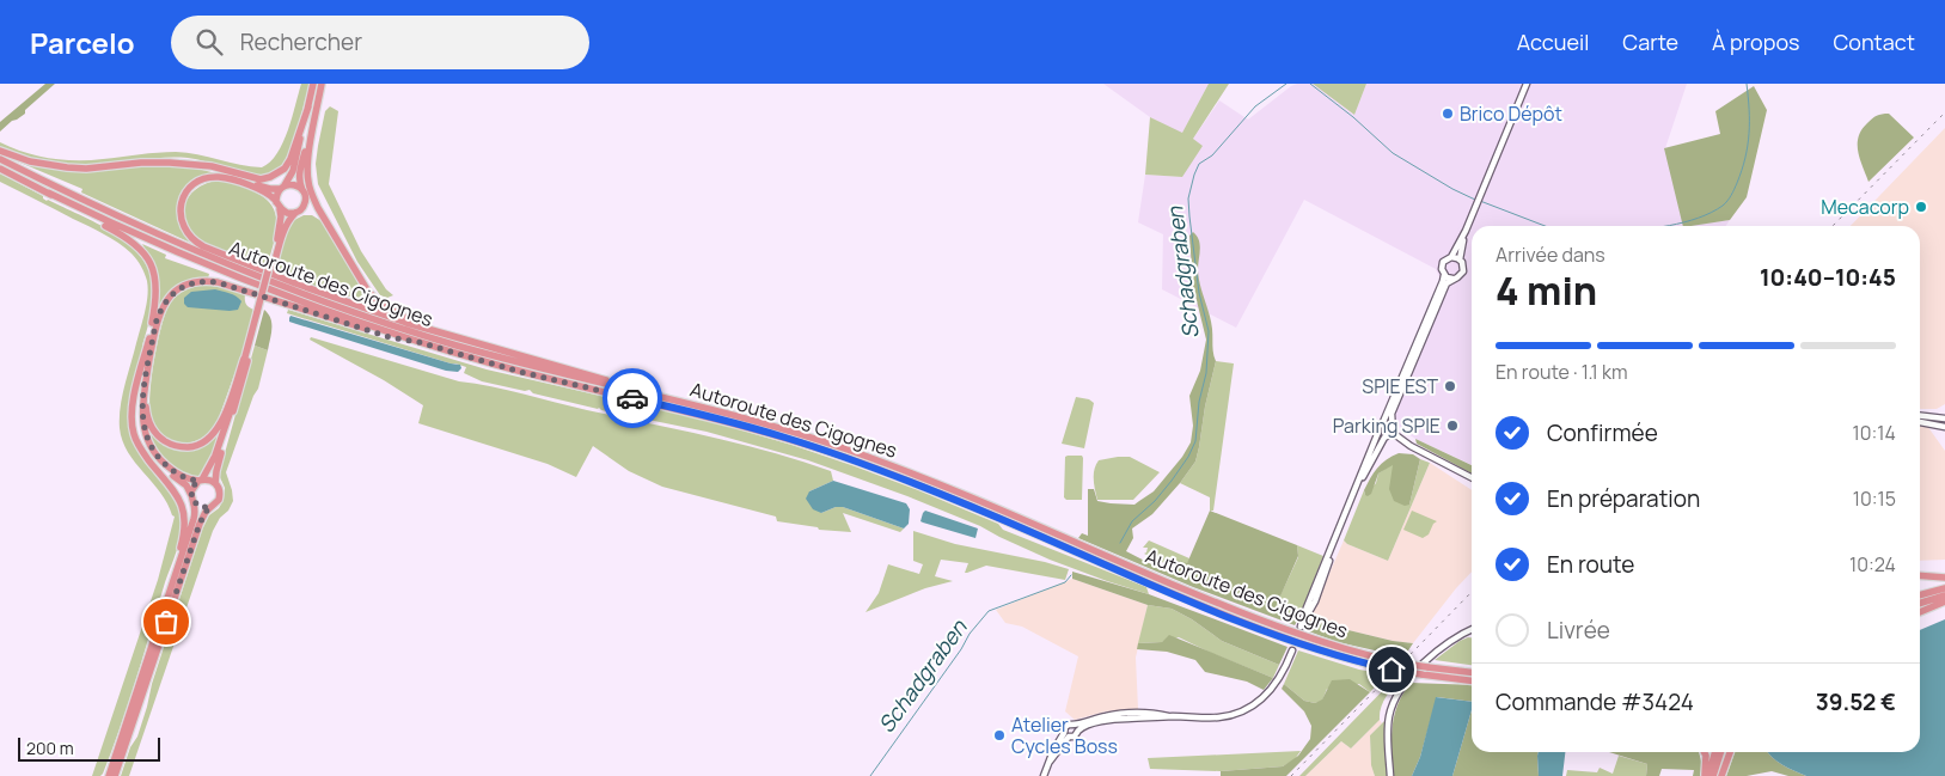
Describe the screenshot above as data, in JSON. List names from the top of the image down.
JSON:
{
  "streets": {
    "highway": ["Autoroute des Cigognes"]
  },
  "water": ["Schadgraben"],
  "places": [
    "Brico Dépôt",
    "Mecacorp",
    "SPIE EST",
    "Parking SPIE",
    "Atelier Cycles Boss"
  ],
  "scale_bar": "200 m",
  "page": {
    "header": "Parcelo",
    "search": "Rechercher",
    "nav": [
      "Accueil",
      "Carte",
      "À propos",
      "Contact"
    ],
    "heading": ["4 min", "Arrivée dans", "10:40–10:45"],
    "panel": ["Commande #3424", "39.52 €"],
    "bar": "En route · 1.1 km",
    "list": [
      ["Confirmée", "10:14"],
      ["En préparation", "10:15"],
      ["En route", "10:24"],
      "Livrée"
    ],
    "scale": "200 m"
  }
}
